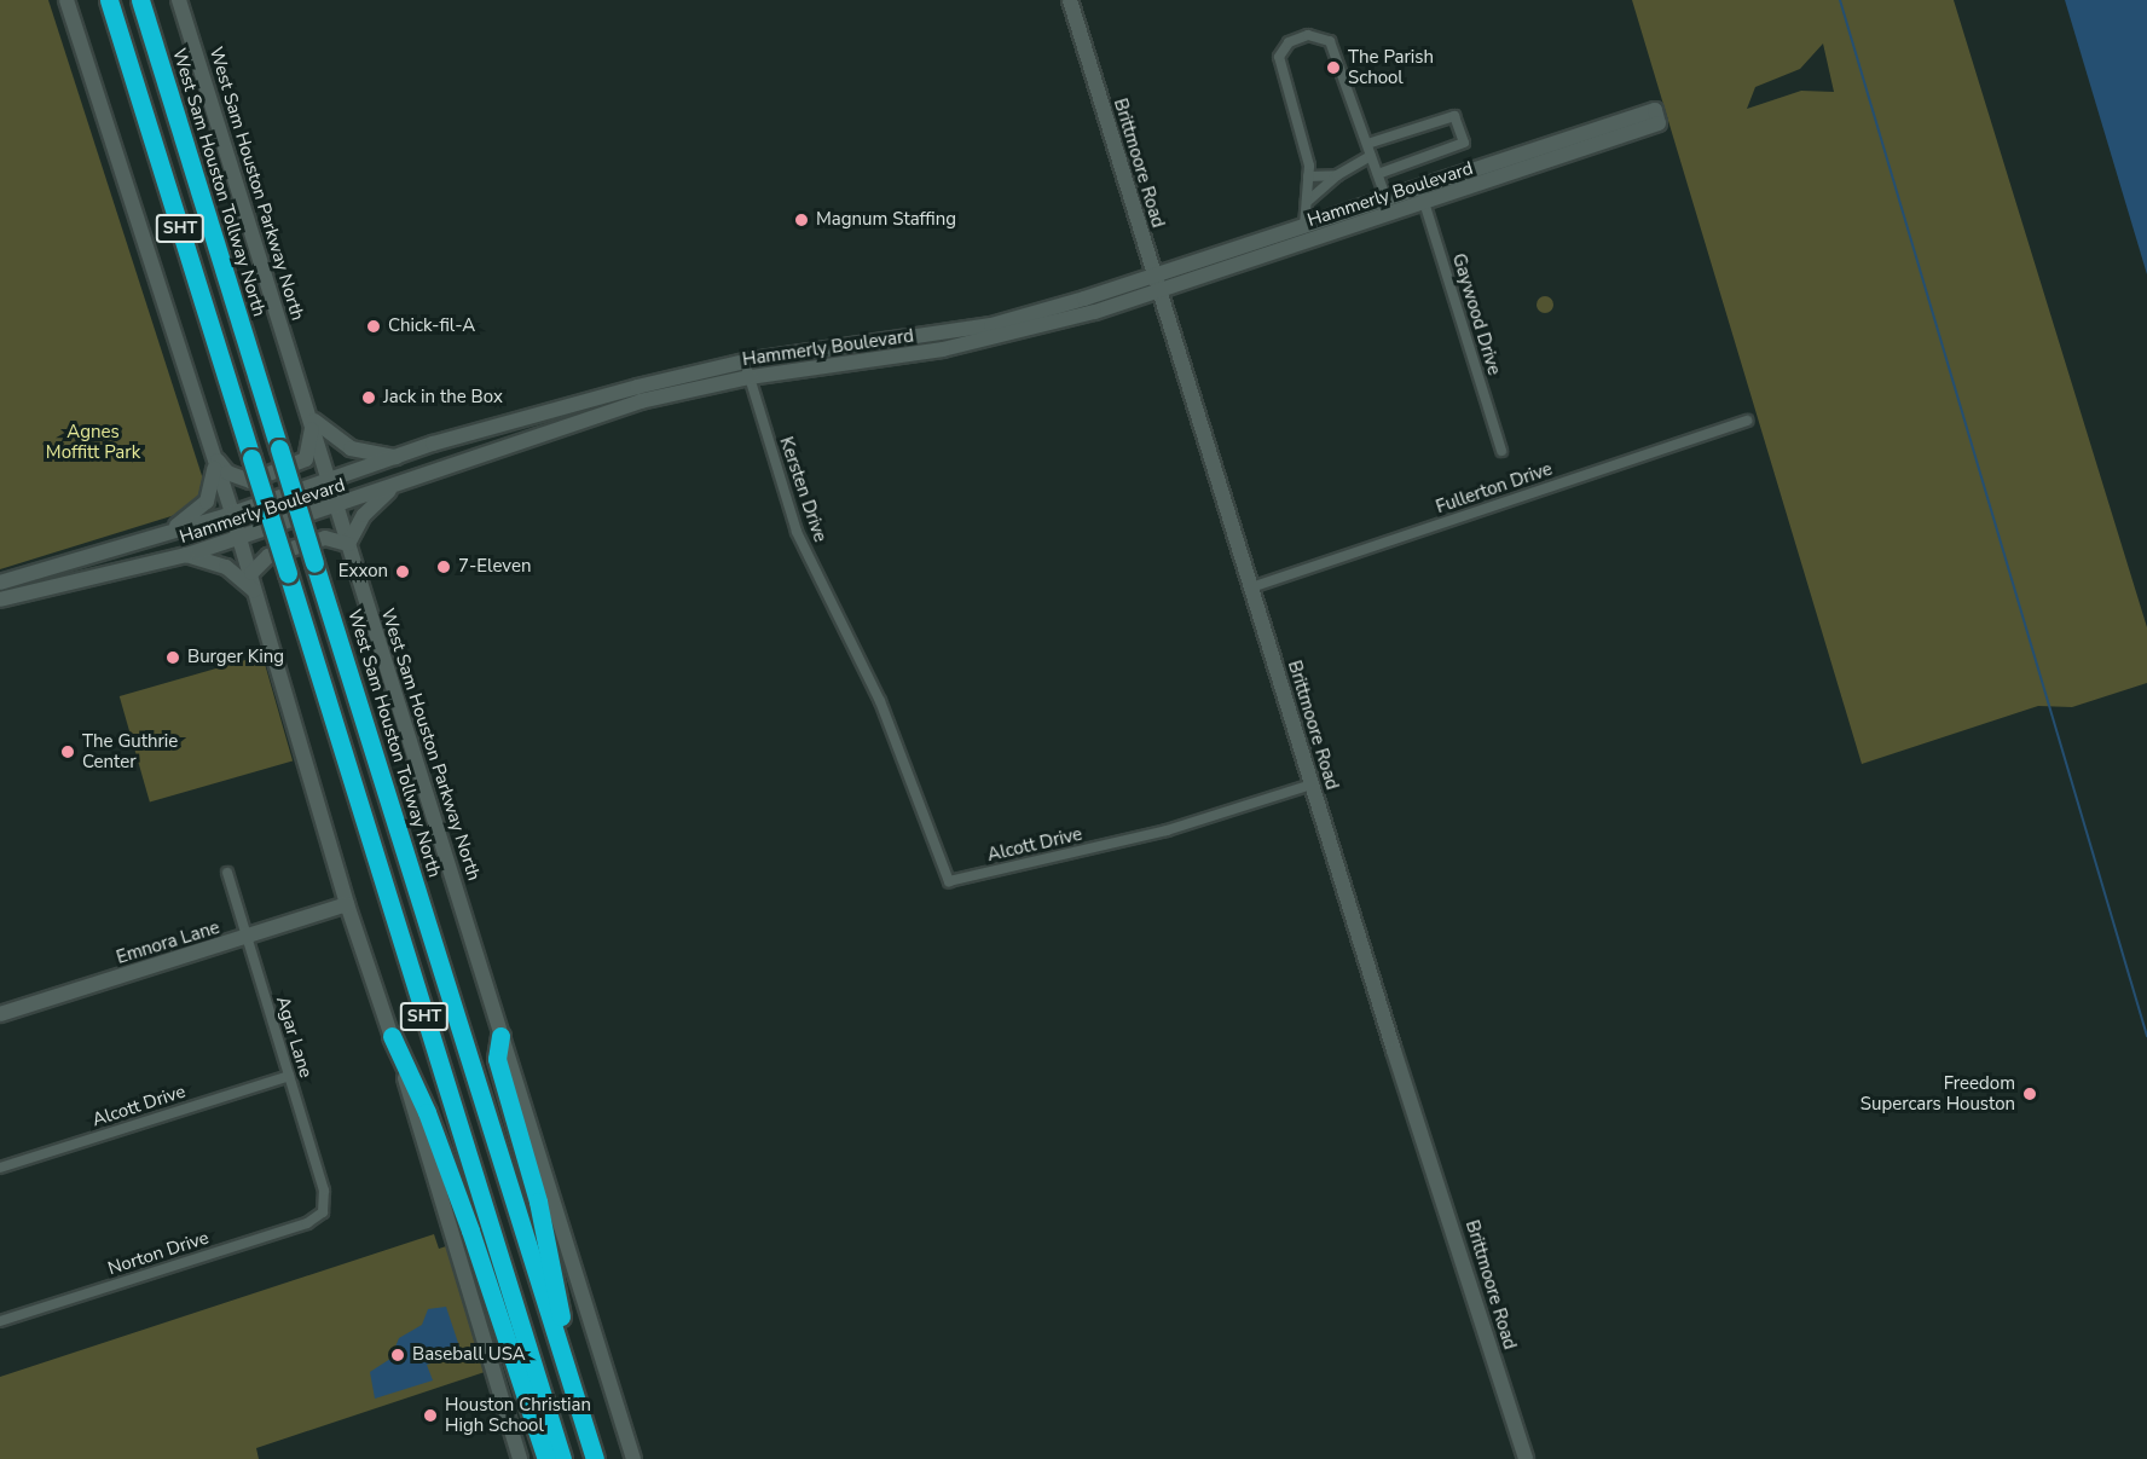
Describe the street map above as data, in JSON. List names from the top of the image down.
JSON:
{
  "streets": {
    "highway": ["West Sam Houston Tollway North", "SHT"],
    "main road": [
      "Brittmoore Road",
      "West Sam Houston Parkway North",
      "Hammerly Boulevard",
      "Emnora Lane"
    ],
    "street": [
      "Gaywood Drive",
      "Fullerton Drive",
      "Kersten Drive",
      "Alcott Drive",
      "Agar Lane",
      "Norton Drive"
    ]
  },
  "crossings": [
    ["Brittmoore Road", "Hammerly Boulevard"],
    ["Brittmoore Road", "Fullerton Drive"],
    ["Brittmoore Road", "Alcott Drive"],
    ["West Sam Houston Parkway North", "Hammerly Boulevard"],
    ["Hammerly Boulevard", "Gaywood Drive"],
    ["Hammerly Boulevard", "Kersten Drive"],
    ["Kersten Drive", "Alcott Drive"],
    ["Alcott Drive", "Agar Lane"],
    ["Emnora Lane", "Agar Lane"],
    ["Agar Lane", "Norton Drive"]
  ],
  "parks": ["Agnes Moffitt Park"],
  "places": [
    "The Parish School",
    "Magnum Staffing",
    "Chick-fil-A",
    "Jack in the Box",
    "7-Eleven",
    "Exxon",
    "Burger King",
    "The Guthrie Center",
    "Freedom Supercars Houston",
    "Baseball USA",
    "Houston Christian High School"
  ]
}
